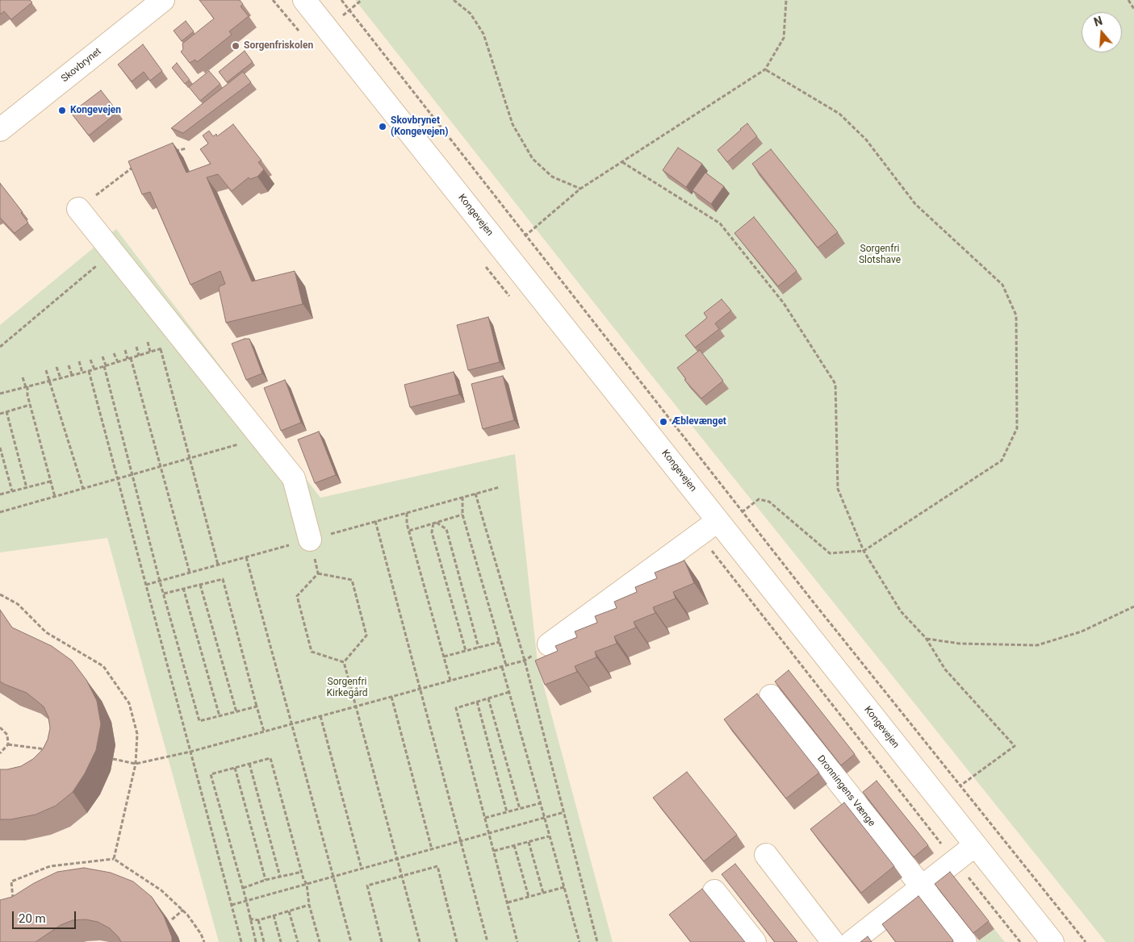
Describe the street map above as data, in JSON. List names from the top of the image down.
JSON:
{
  "streets": {
    "street": ["Skovbrynet", "Kongevejen", "Dronningens Vænge"]
  },
  "parks": ["Sorgenfri Slotshave", "Sorgenfri Kirkegård"],
  "places": [
    "Sorgenfriskolen",
    "Kongevejen",
    "Skovbrynet (Kongevejen)",
    "Æblevænget"
  ],
  "scale_bar": "20 m",
  "north": "top"
}
